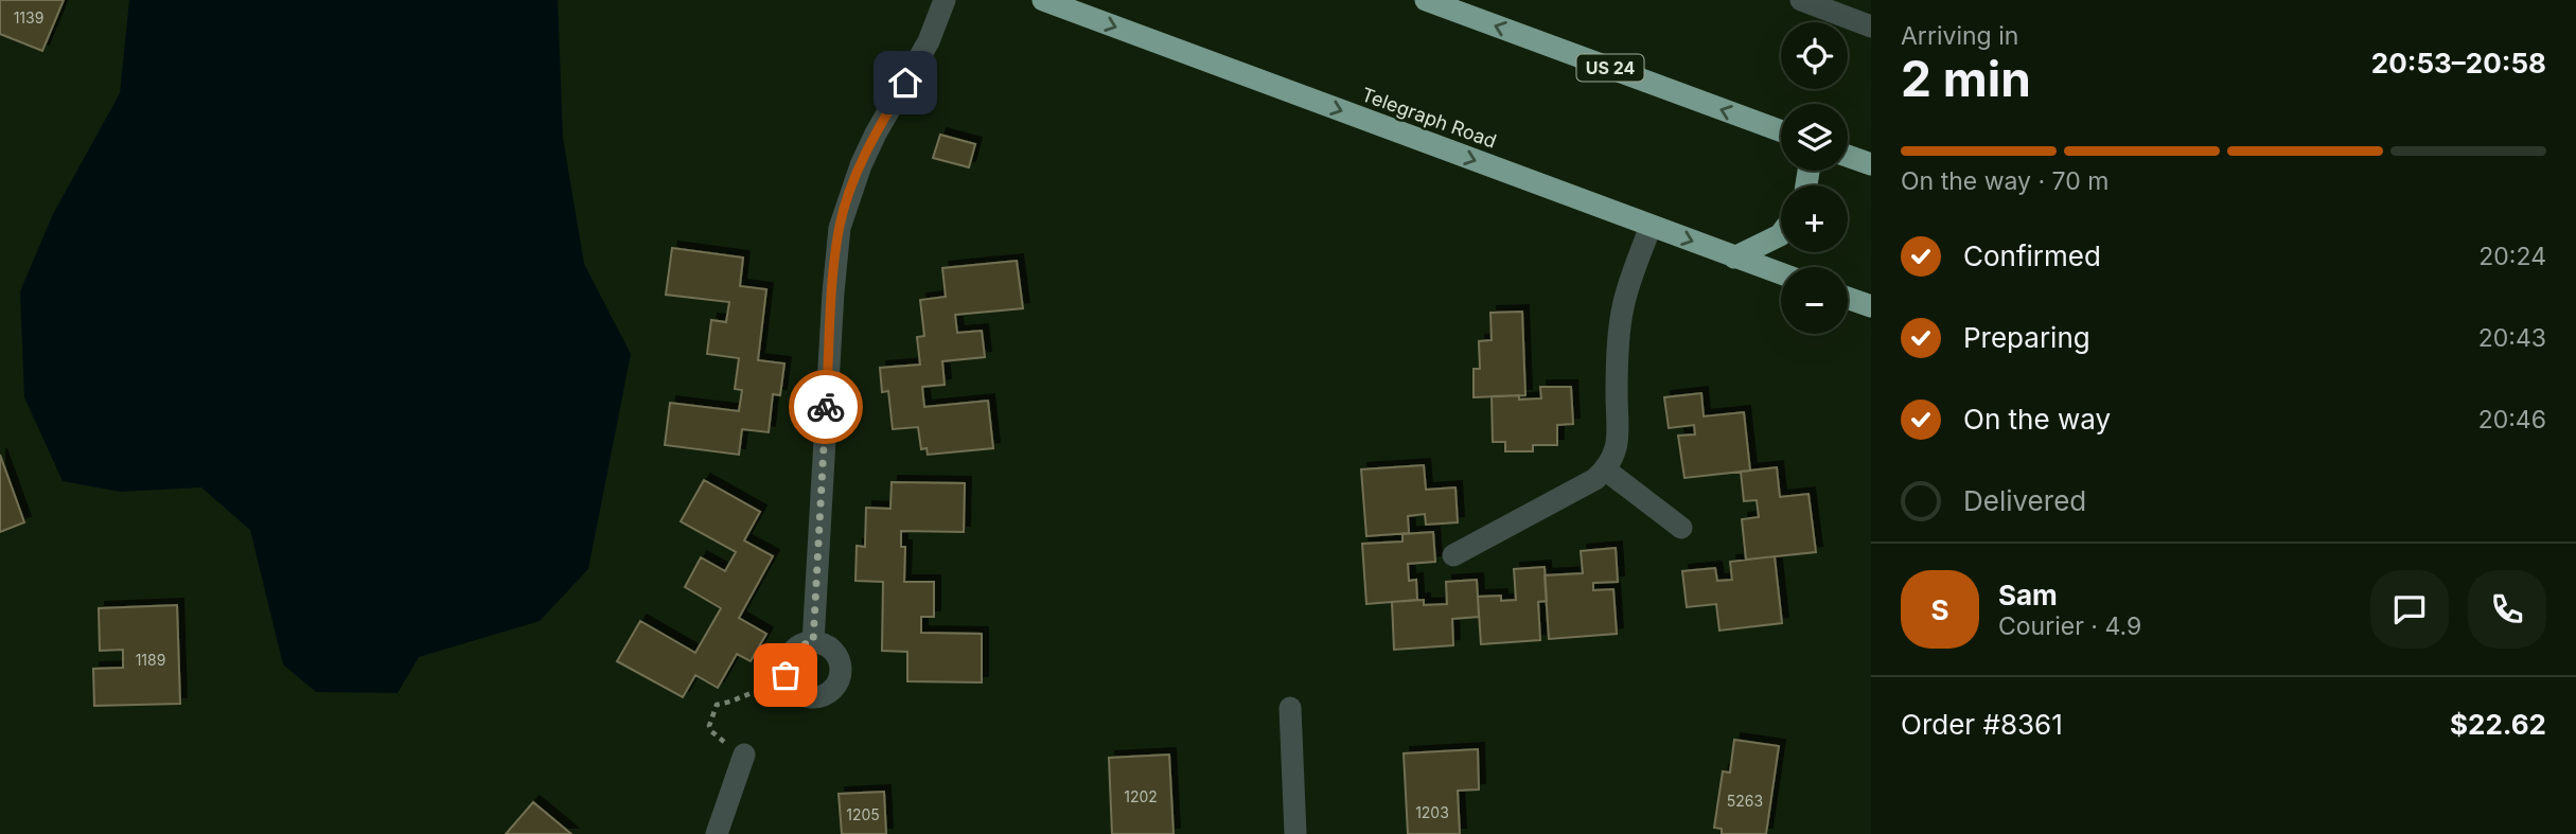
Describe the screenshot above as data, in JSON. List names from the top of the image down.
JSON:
{
  "streets": {
    "highway": ["US 24", "Telegraph Road"]
  },
  "house_numbers": [
    "1139",
    "1189",
    "1202",
    "5263",
    "1203",
    "1205"
  ],
  "page": {
    "heading": ["2 min", "Arriving in", "20:53–20:58"],
    "panel": [
      "Sam",
      "Courier · 4.9",
      "Order #8361",
      "$22.62"
    ],
    "map_buttons": ["+", "−"],
    "bar": "On the way · 70 m",
    "list": [
      ["Confirmed", "20:24"],
      ["Preparing", "20:43"],
      ["On the way", "20:46"],
      "Delivered"
    ],
    "round": "S"
  }
}
